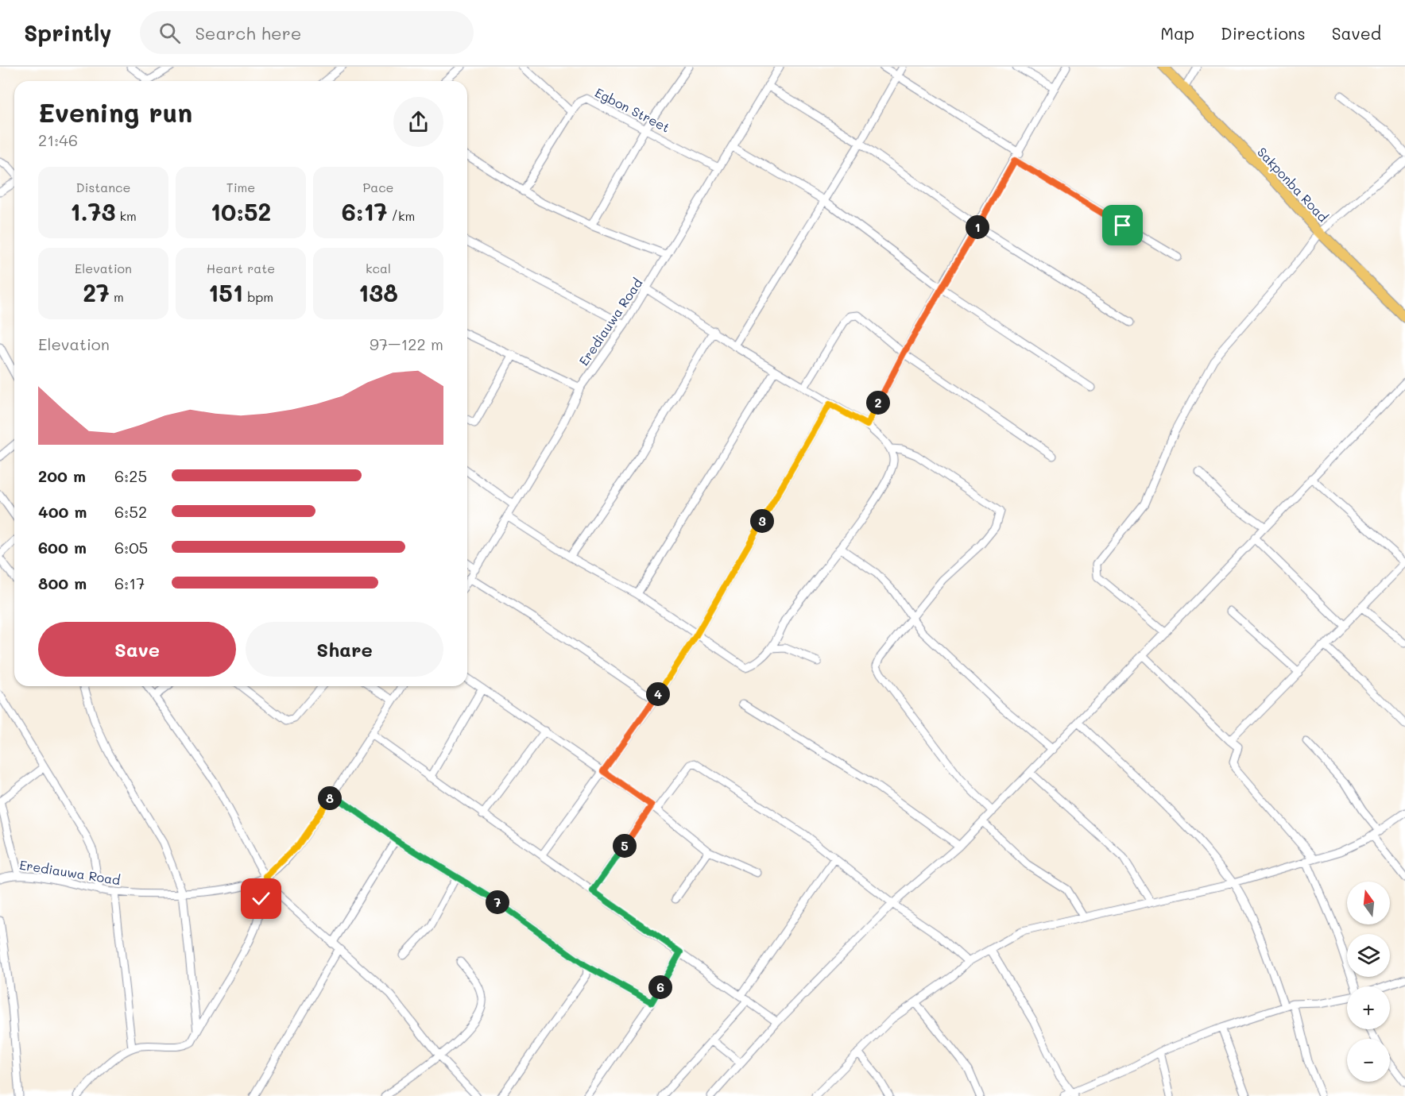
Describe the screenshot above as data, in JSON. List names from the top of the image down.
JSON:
{
  "streets": {
    "main road": ["Sakponba Road"],
    "street": ["Egbon Street", "Erediauwa Road"]
  },
  "crossings": [
    ["Egbon Street", "Erediauwa Road"]
  ],
  "north": "top",
  "page": {
    "header": "Sprintly",
    "search": "Search here",
    "nav": ["Map", "Directions", "Saved"],
    "heading": ["Evening run", "21:46"],
    "stats": [
      ["Distance", "1.73 km"],
      ["Time", "10:52"],
      ["Pace", "6:17 /km"],
      ["Elevation", "27 m"],
      ["Heart rate", "151 bpm"],
      ["kcal", "138"]
    ],
    "pins": [
      "1",
      "2",
      "3",
      "4",
      "8",
      "5",
      "7",
      "6"
    ],
    "chart": ["Elevation", "97–122 m"],
    "list": [
      {
        "name": "200 m",
        "note": "6:25"
      },
      {
        "name": "400 m",
        "note": "6:52"
      },
      {
        "name": "600 m",
        "note": "6:05"
      },
      {
        "name": "800 m",
        "note": "6:17"
      }
    ],
    "buttons": ["Save", "Share"],
    "map_buttons": ["+", "−"]
  }
}
